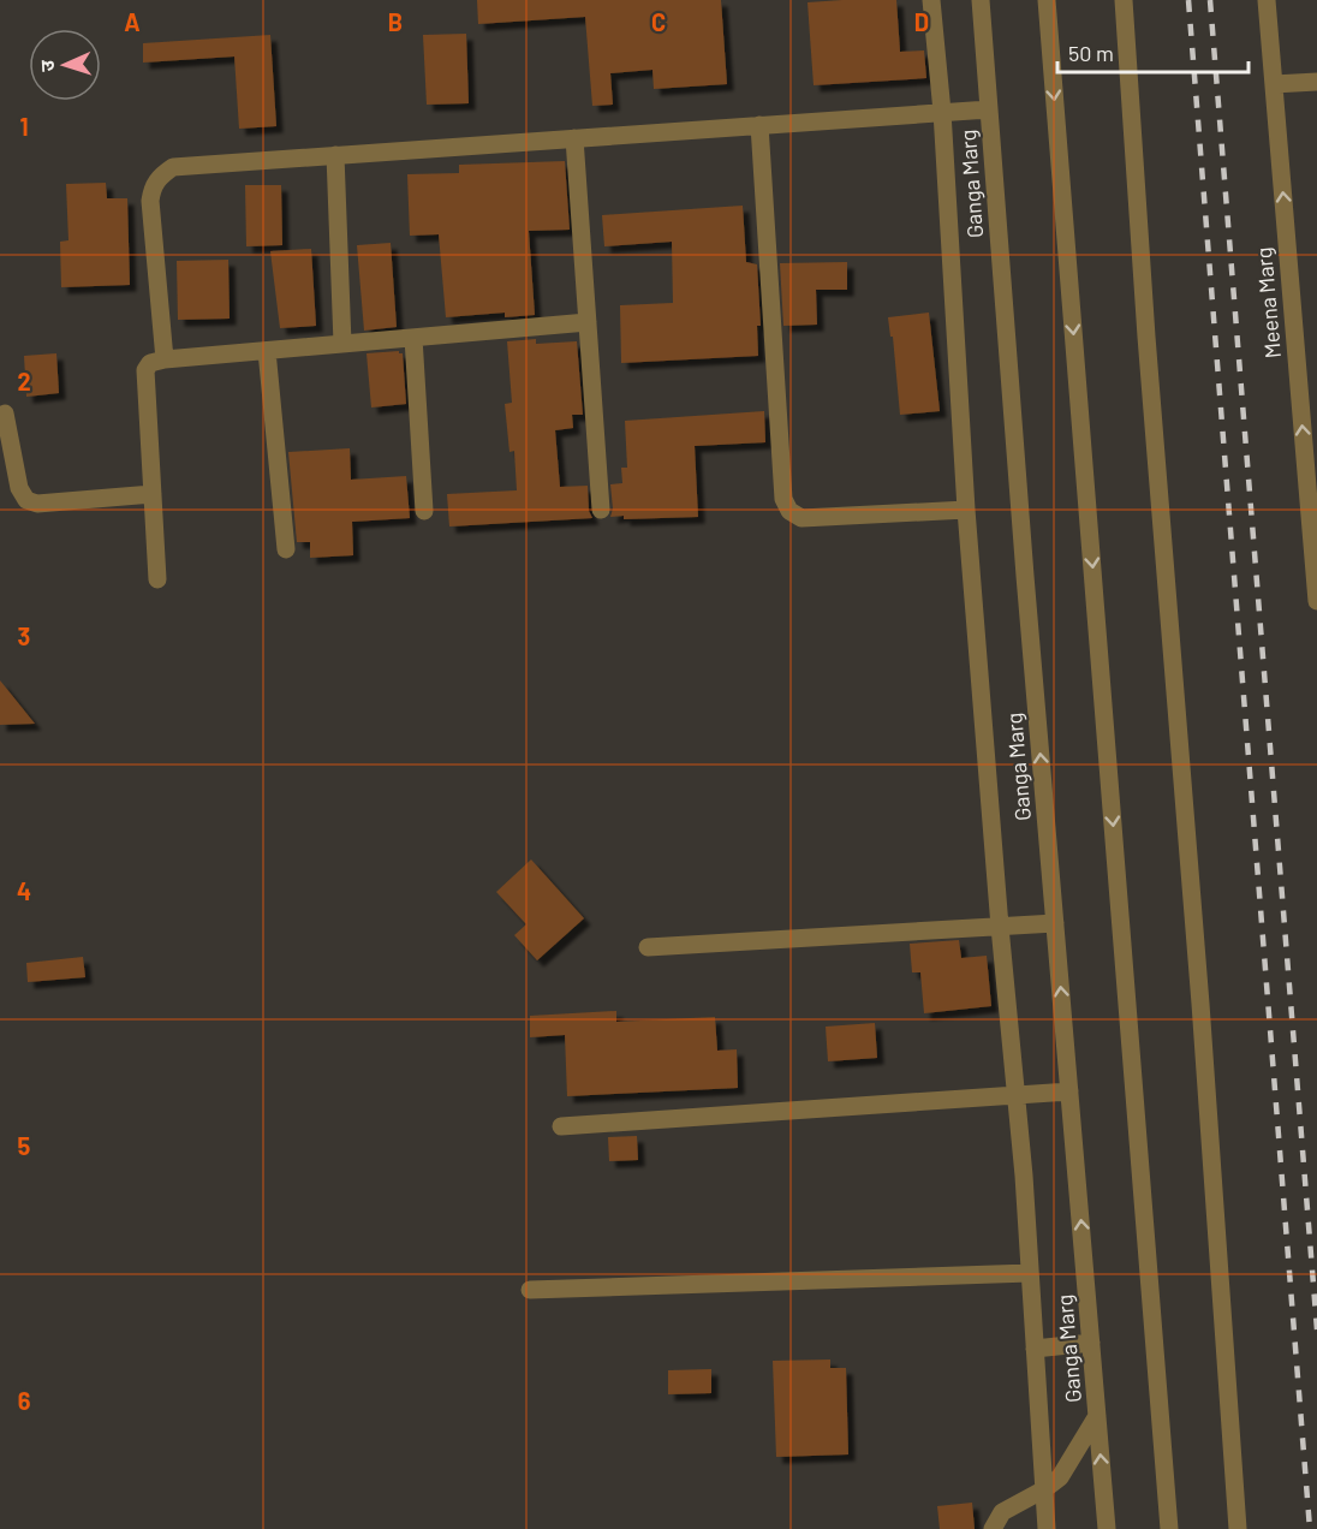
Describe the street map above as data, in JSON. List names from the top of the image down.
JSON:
{
  "streets": {
    "street": ["Ganga Marg", "Meena Marg"]
  },
  "scale_bar": "50 m",
  "north": "left",
  "grid": {
    "columns": [
      "A",
      "B",
      "C",
      "D"
    ],
    "rows": [
      "1",
      "2",
      "3",
      "4",
      "5",
      "6"
    ]
  }
}
